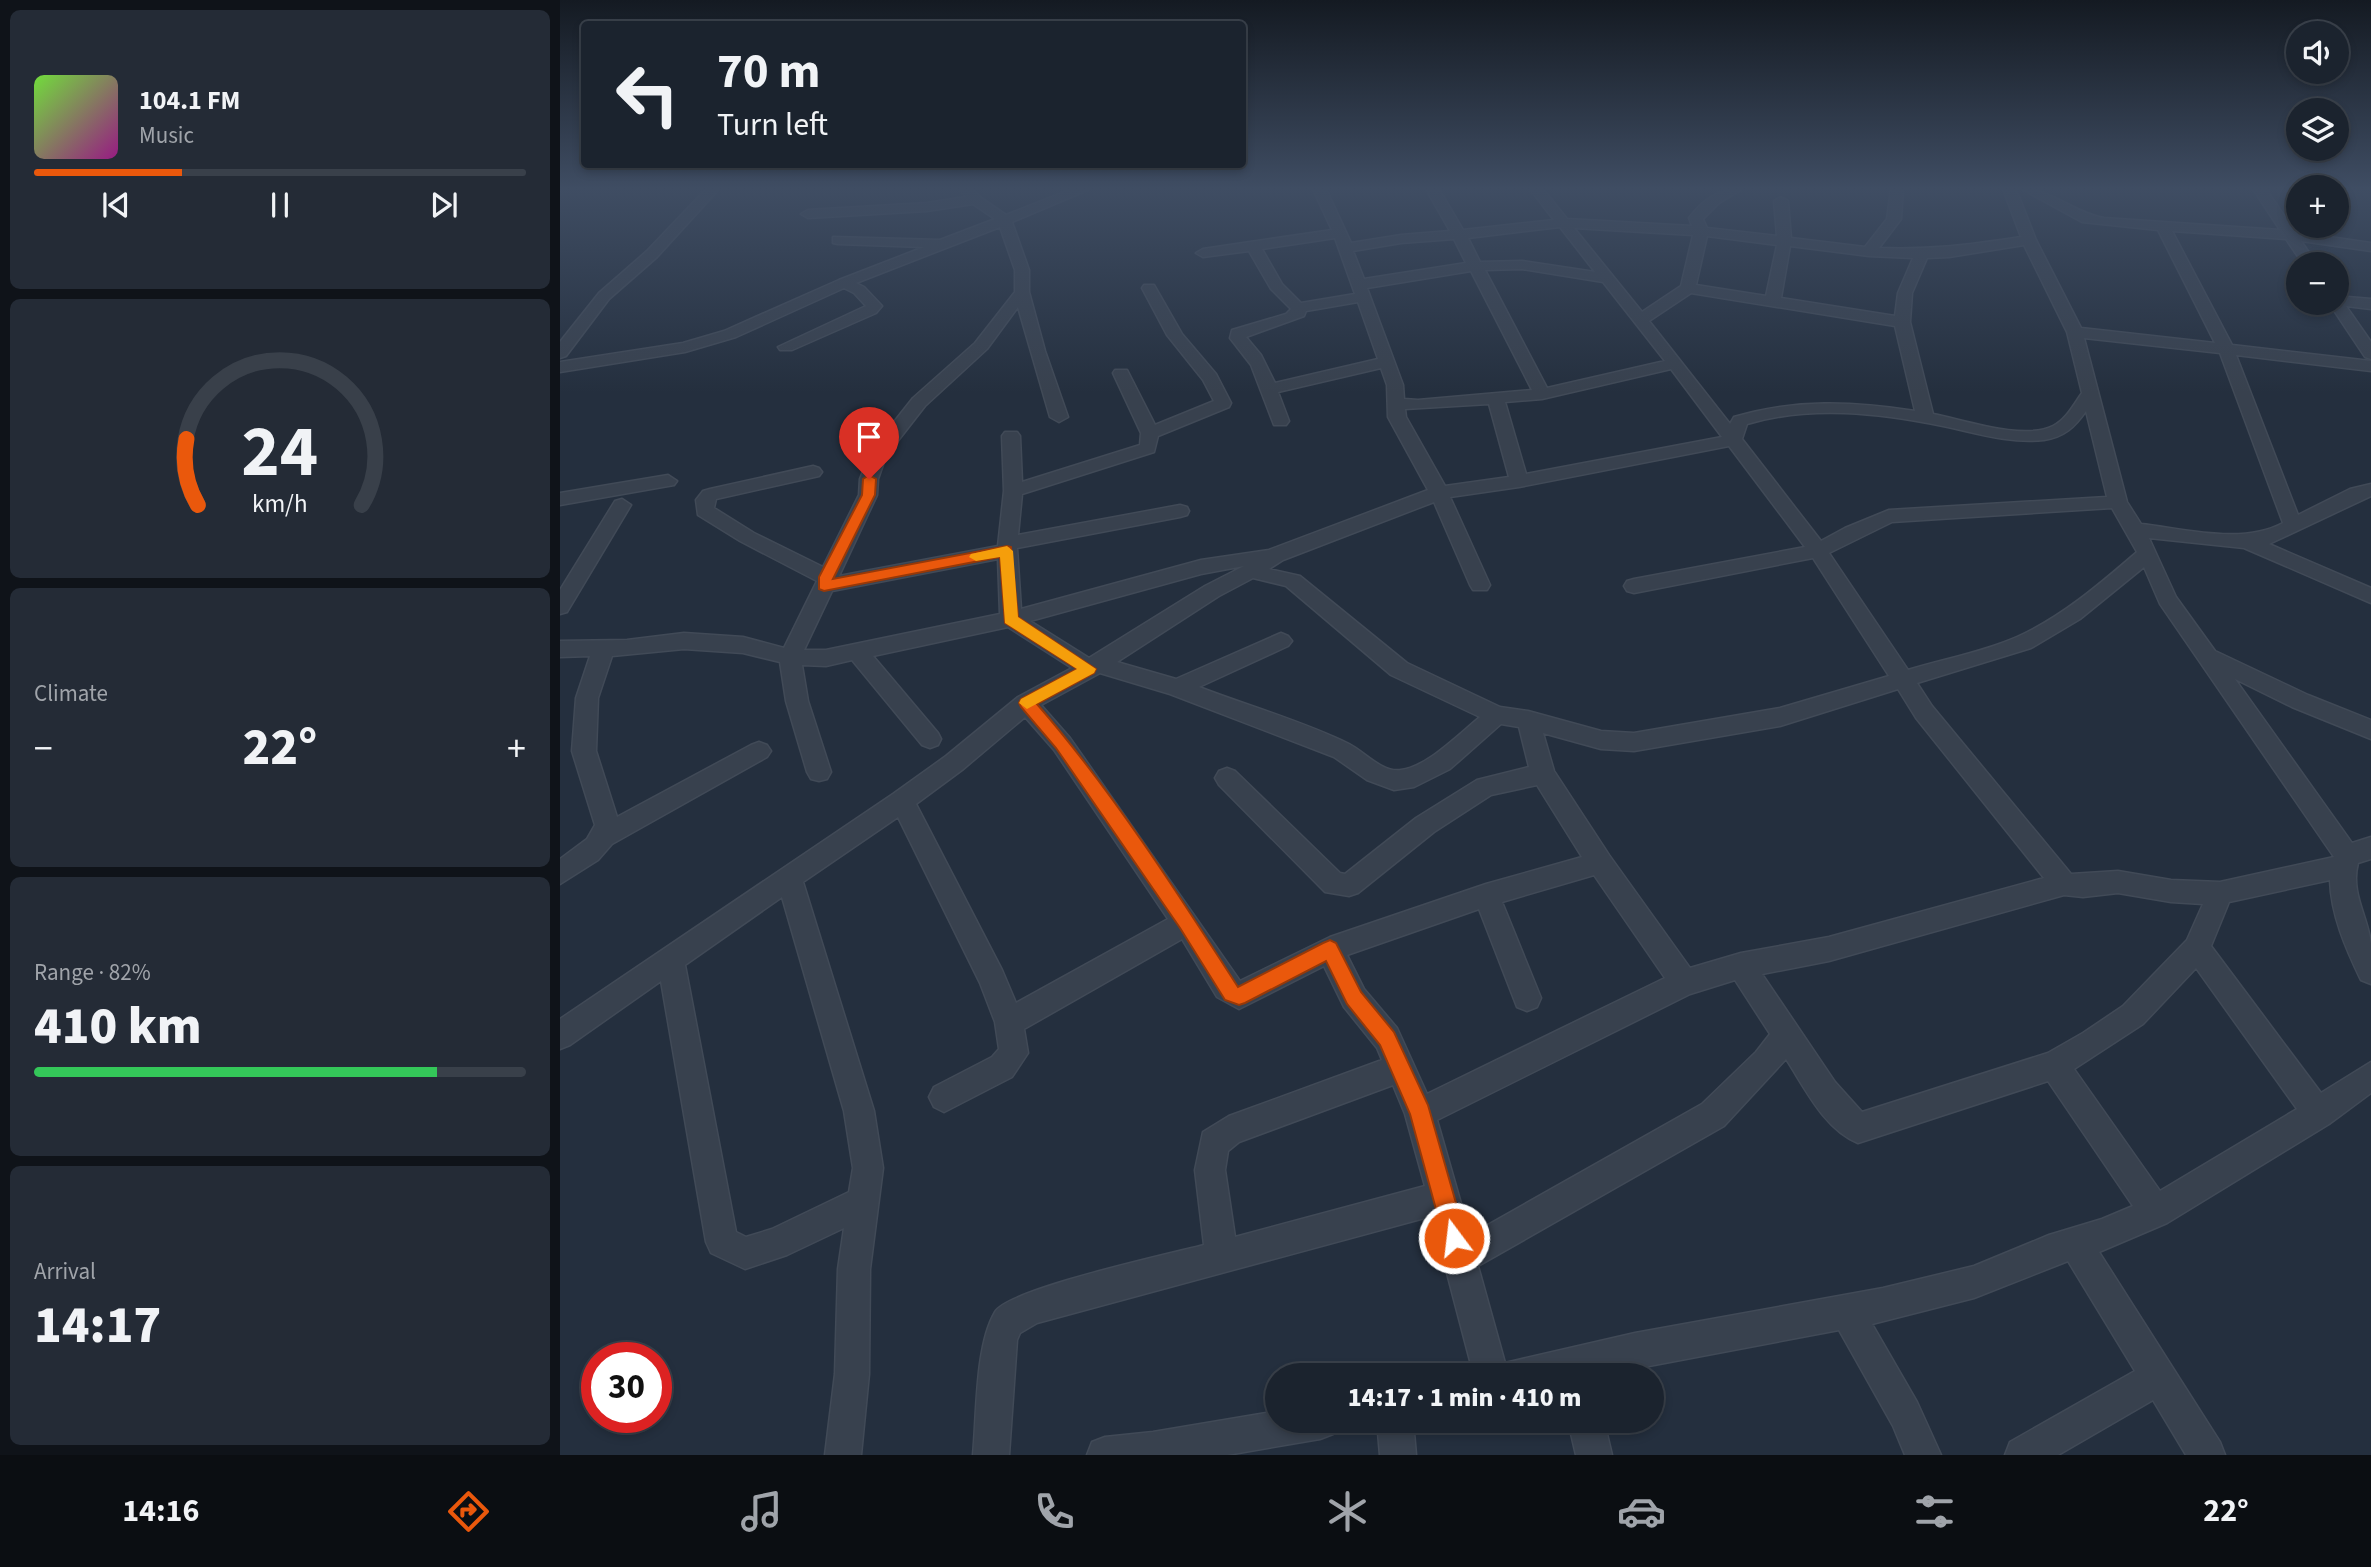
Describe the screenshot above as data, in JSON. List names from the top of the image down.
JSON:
{
  "page": {
    "map_buttons": ["+", "−"],
    "turn": ["70 m", "Turn left"],
    "song": ["104.1 FM", "Music"],
    "tile": [
      "Climate",
      ["Range · 82%", "410 km"],
      ["Arrival", "14:17"]
    ],
    "heat": ["−", "22°", "+"],
    "limit": "30",
    "trip": "14:17 · 1 min · 410 m",
    "tabs": ["14:16", "22°"],
    "gauge": ["24", "km/h"]
  }
}
